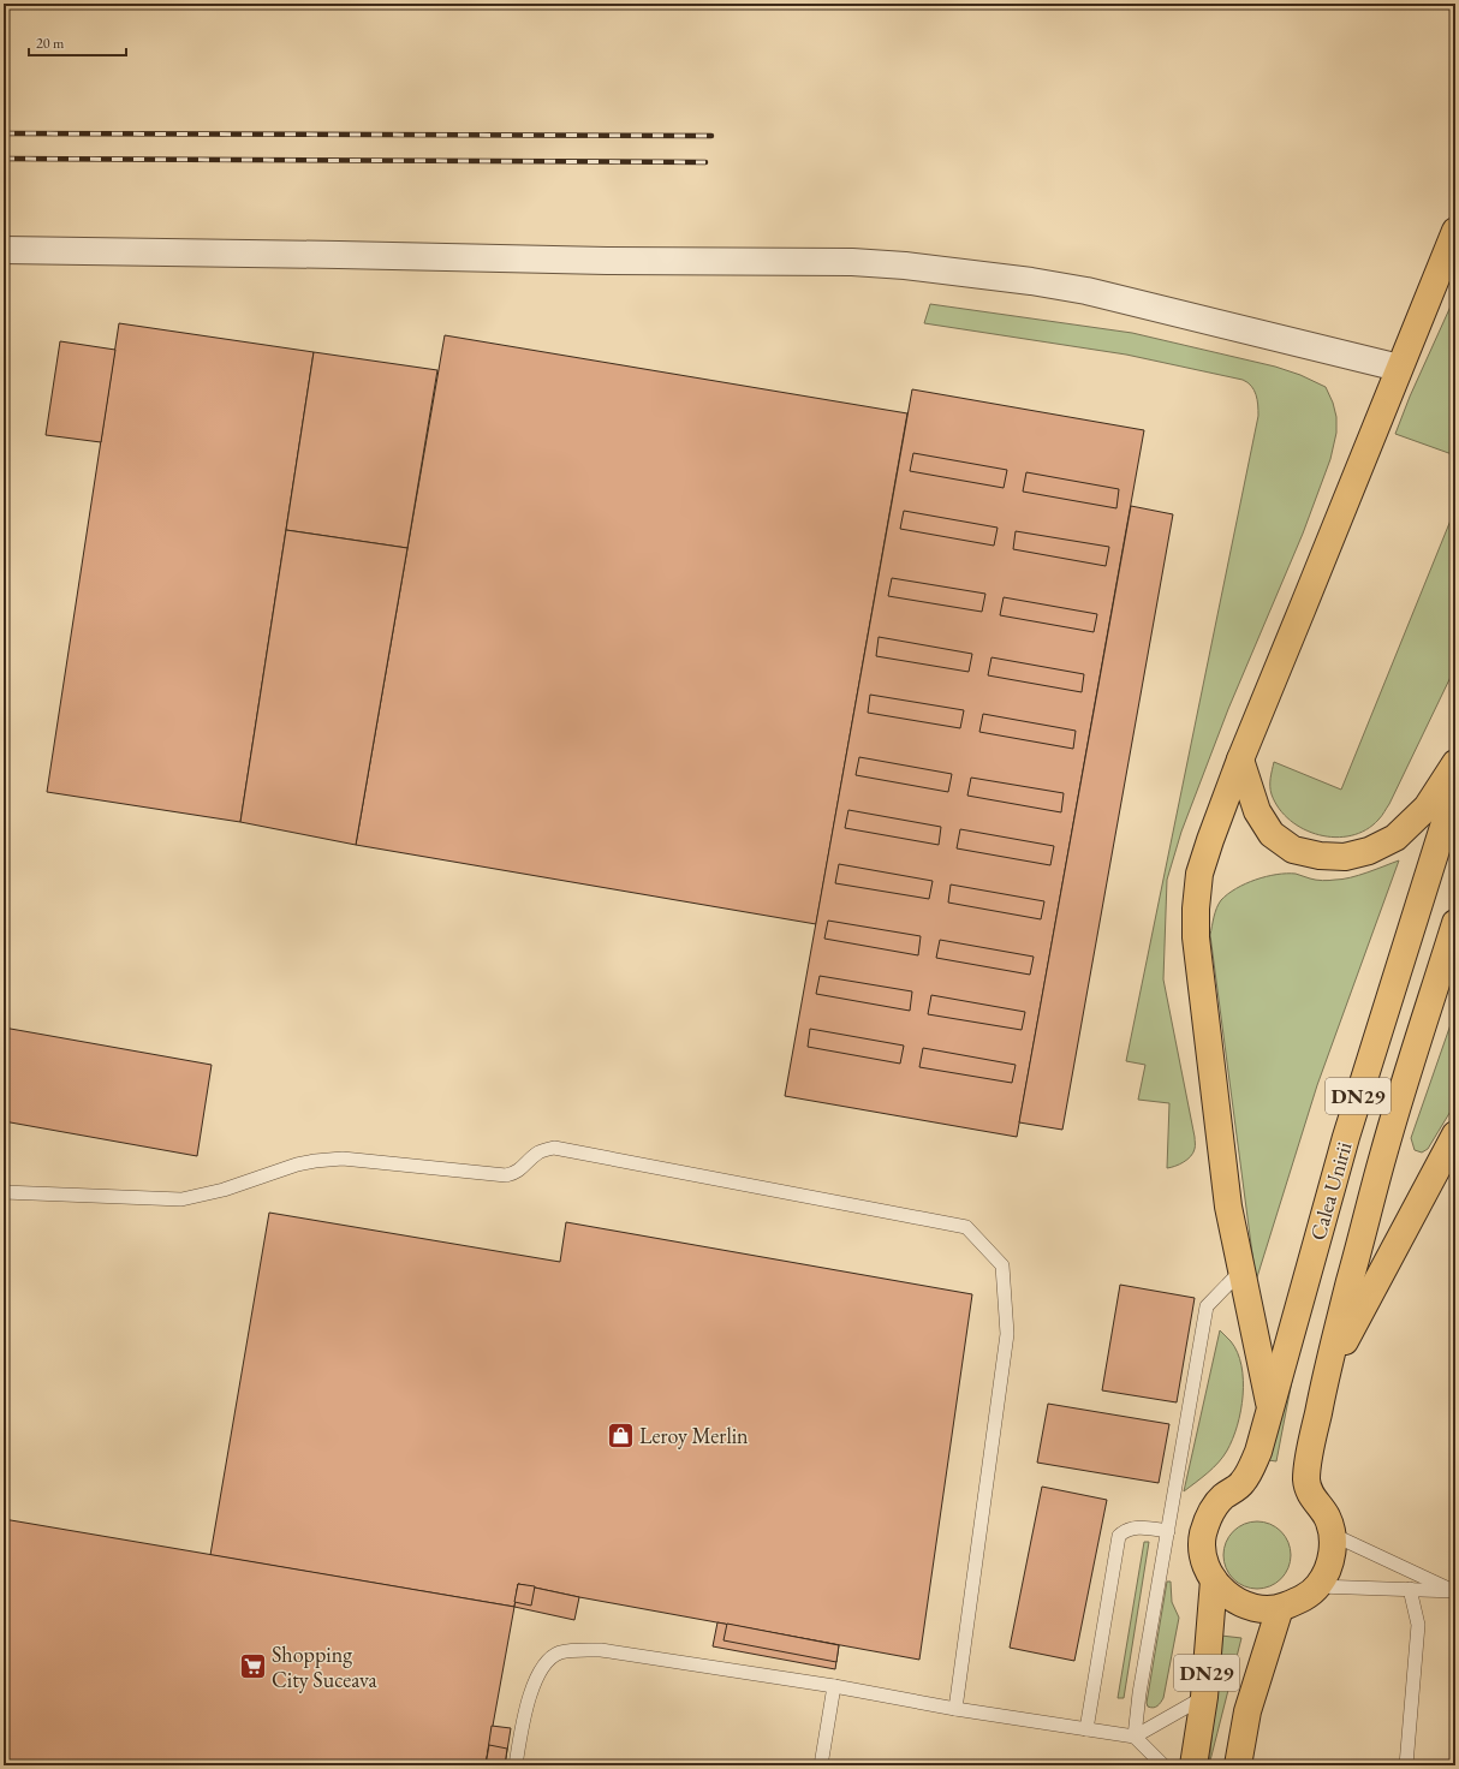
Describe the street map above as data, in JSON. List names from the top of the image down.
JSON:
{
  "streets": {
    "main road": ["DN29", "Calea Unirii"]
  },
  "crossings": [
    ["DN29", "Calea Unirii"]
  ],
  "places": {
    "shop": ["Leroy Merlin"],
    "supermarket": ["Shopping City Suceava"]
  },
  "scale_bar": "20 m"
}
